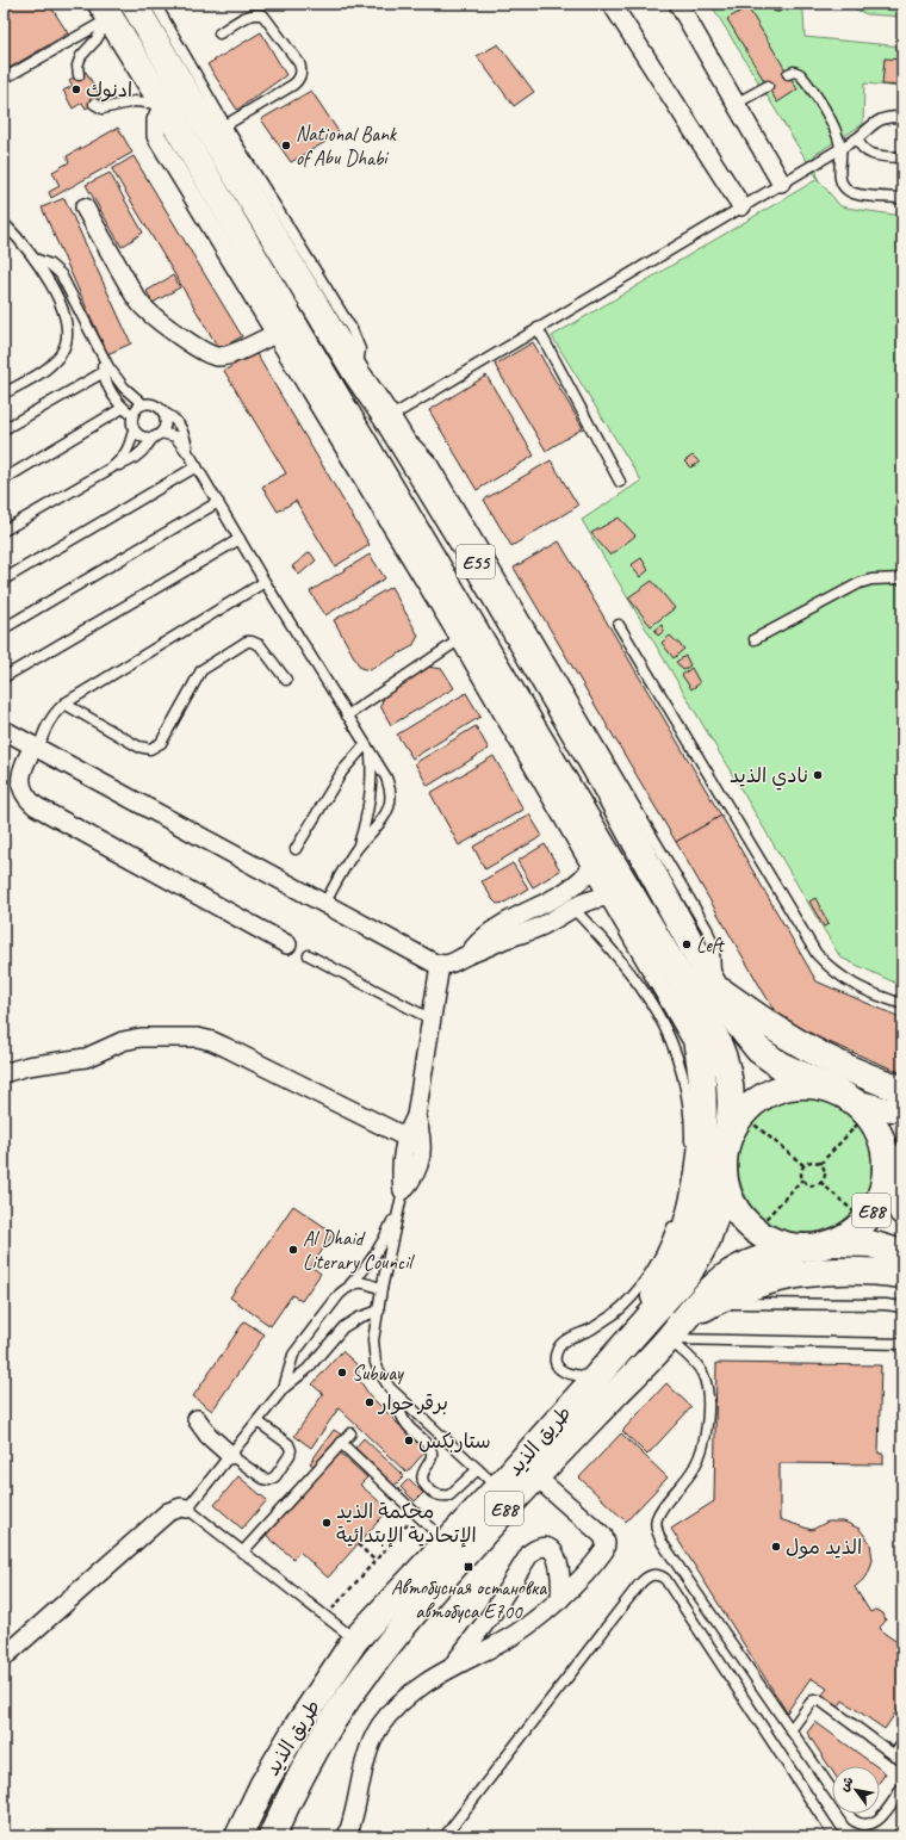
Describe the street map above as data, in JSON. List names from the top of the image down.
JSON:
{
  "streets": {
    "highway": ["E55", "E88", "طريق الذيد"]
  },
  "crossings": [
    ["E55", "E88"],
    ["E88", "طريق الذيد"]
  ],
  "places": {
    "other": [
      "ادنوك",
      "National Bank of Abu Dhabi",
      "نادي الذيد",
      "Left",
      "Al Dhaid Literary Council",
      "Subway",
      "برقر حوار",
      "ستاربكس",
      "محكمة الذيد الإتحادية الإبتدائية",
      "الذيد مول"
    ],
    "transit": ["Автобусная остановка автобуса Е700"]
  },
  "north": "top left"
}
